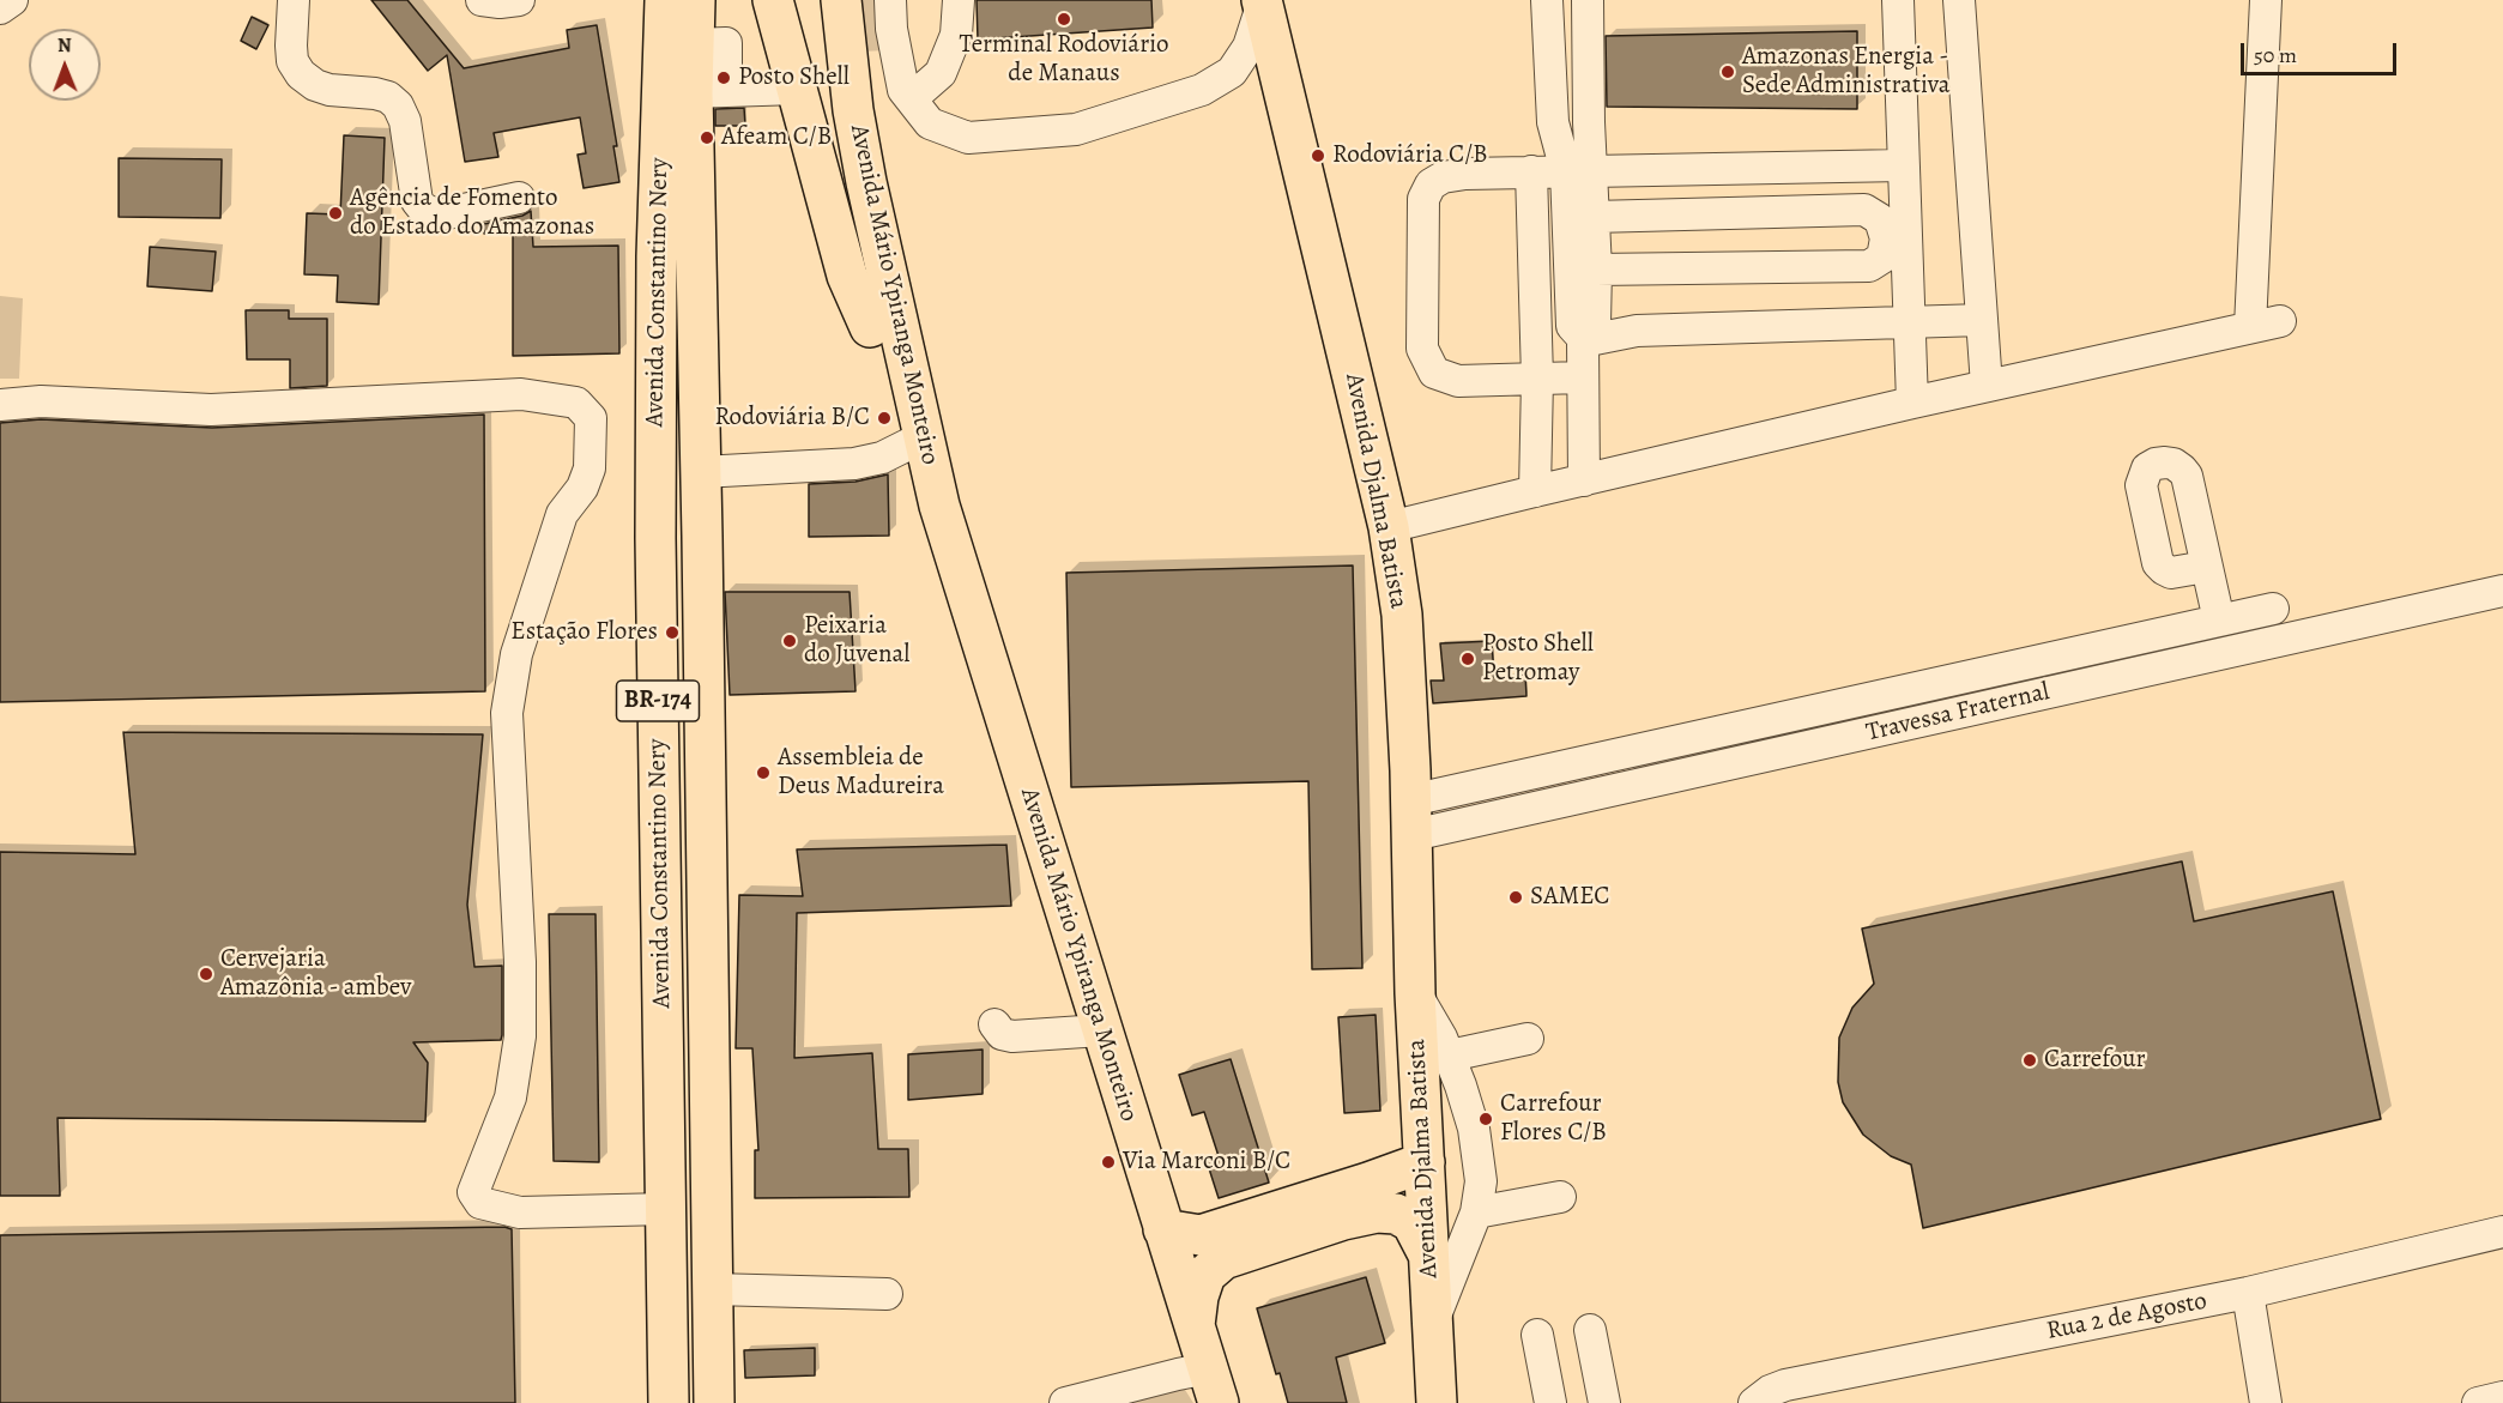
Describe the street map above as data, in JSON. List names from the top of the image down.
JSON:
{
  "streets": {
    "main road": [
      "Avenida Constantino Nery",
      "Avenida Mário Ypiranga Monteiro",
      "Avenida Djalma Batista",
      "BR-174"
    ],
    "street": ["Travessa Fraternal", "Rua 2 de Agosto"]
  },
  "crossings": [
    ["Avenida Djalma Batista", "Travessa Fraternal"]
  ],
  "places": [
    "Terminal Rodoviário de Manaus",
    "Amazonas Energia - Sede Administrativa",
    "Posto Shell",
    "Afeam C/B",
    "Rodoviária C/B",
    "Agência de Fomento do Estado do Amazonas",
    "Rodoviária B/C",
    "Estação Flores",
    "Peixaria do Juvenal",
    "Posto Shell Petromay",
    "Assembleia de Deus Madureira",
    "SAMEC",
    "Cervejaria Amazônia - ambev",
    "Carrefour",
    "Carrefour Flores C/B",
    "Via Marconi B/C"
  ],
  "scale_bar": "50 m",
  "north": "top"
}
